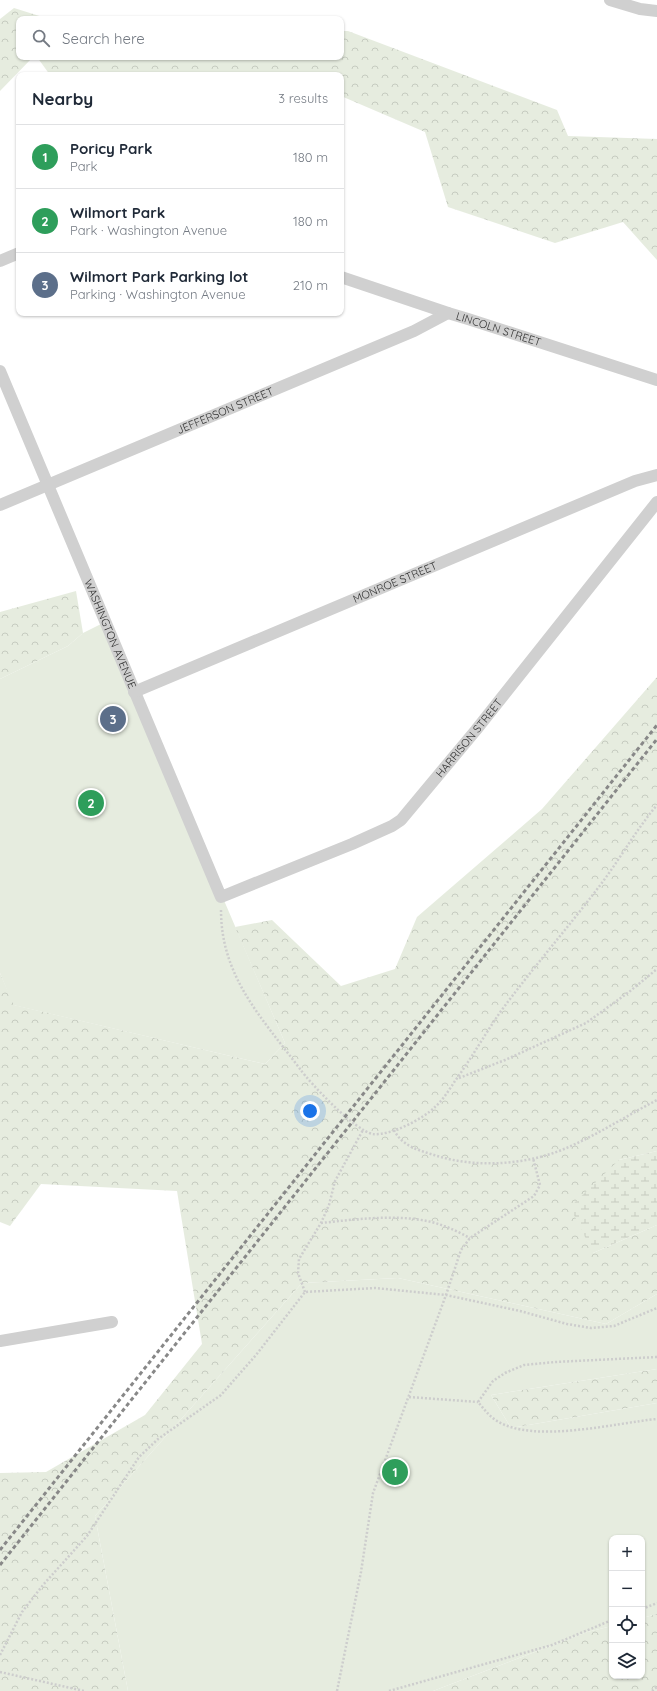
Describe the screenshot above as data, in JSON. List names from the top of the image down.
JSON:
{
  "streets": {
    "street": [
      "LINCOLN STREET",
      "JEFFERSON STREET",
      "MONROE STREET",
      "WASHINGTON AVENUE",
      "HARRISON STREET"
    ]
  },
  "crossings": [
    ["LINCOLN STREET", "JEFFERSON STREET"],
    ["JEFFERSON STREET", "WASHINGTON AVENUE"],
    ["MONROE STREET", "WASHINGTON AVENUE"],
    ["WASHINGTON AVENUE", "HARRISON STREET"]
  ],
  "page": {
    "search": "Search here",
    "heading": ["Nearby", "3 results"],
    "list": [
      {
        "mark": "1",
        "name": "Poricy Park",
        "note": "Park",
        "value": "180 m"
      },
      {
        "mark": "2",
        "name": "Wilmort Park",
        "note": "Park · Washington Avenue",
        "value": "180 m"
      },
      {
        "mark": "3",
        "name": "Wilmort Park Parking lot",
        "note": "Parking · Washington Avenue",
        "value": "210 m"
      }
    ],
    "pins": ["3", "2", "1"],
    "map_buttons": ["+", "−"]
  }
}
